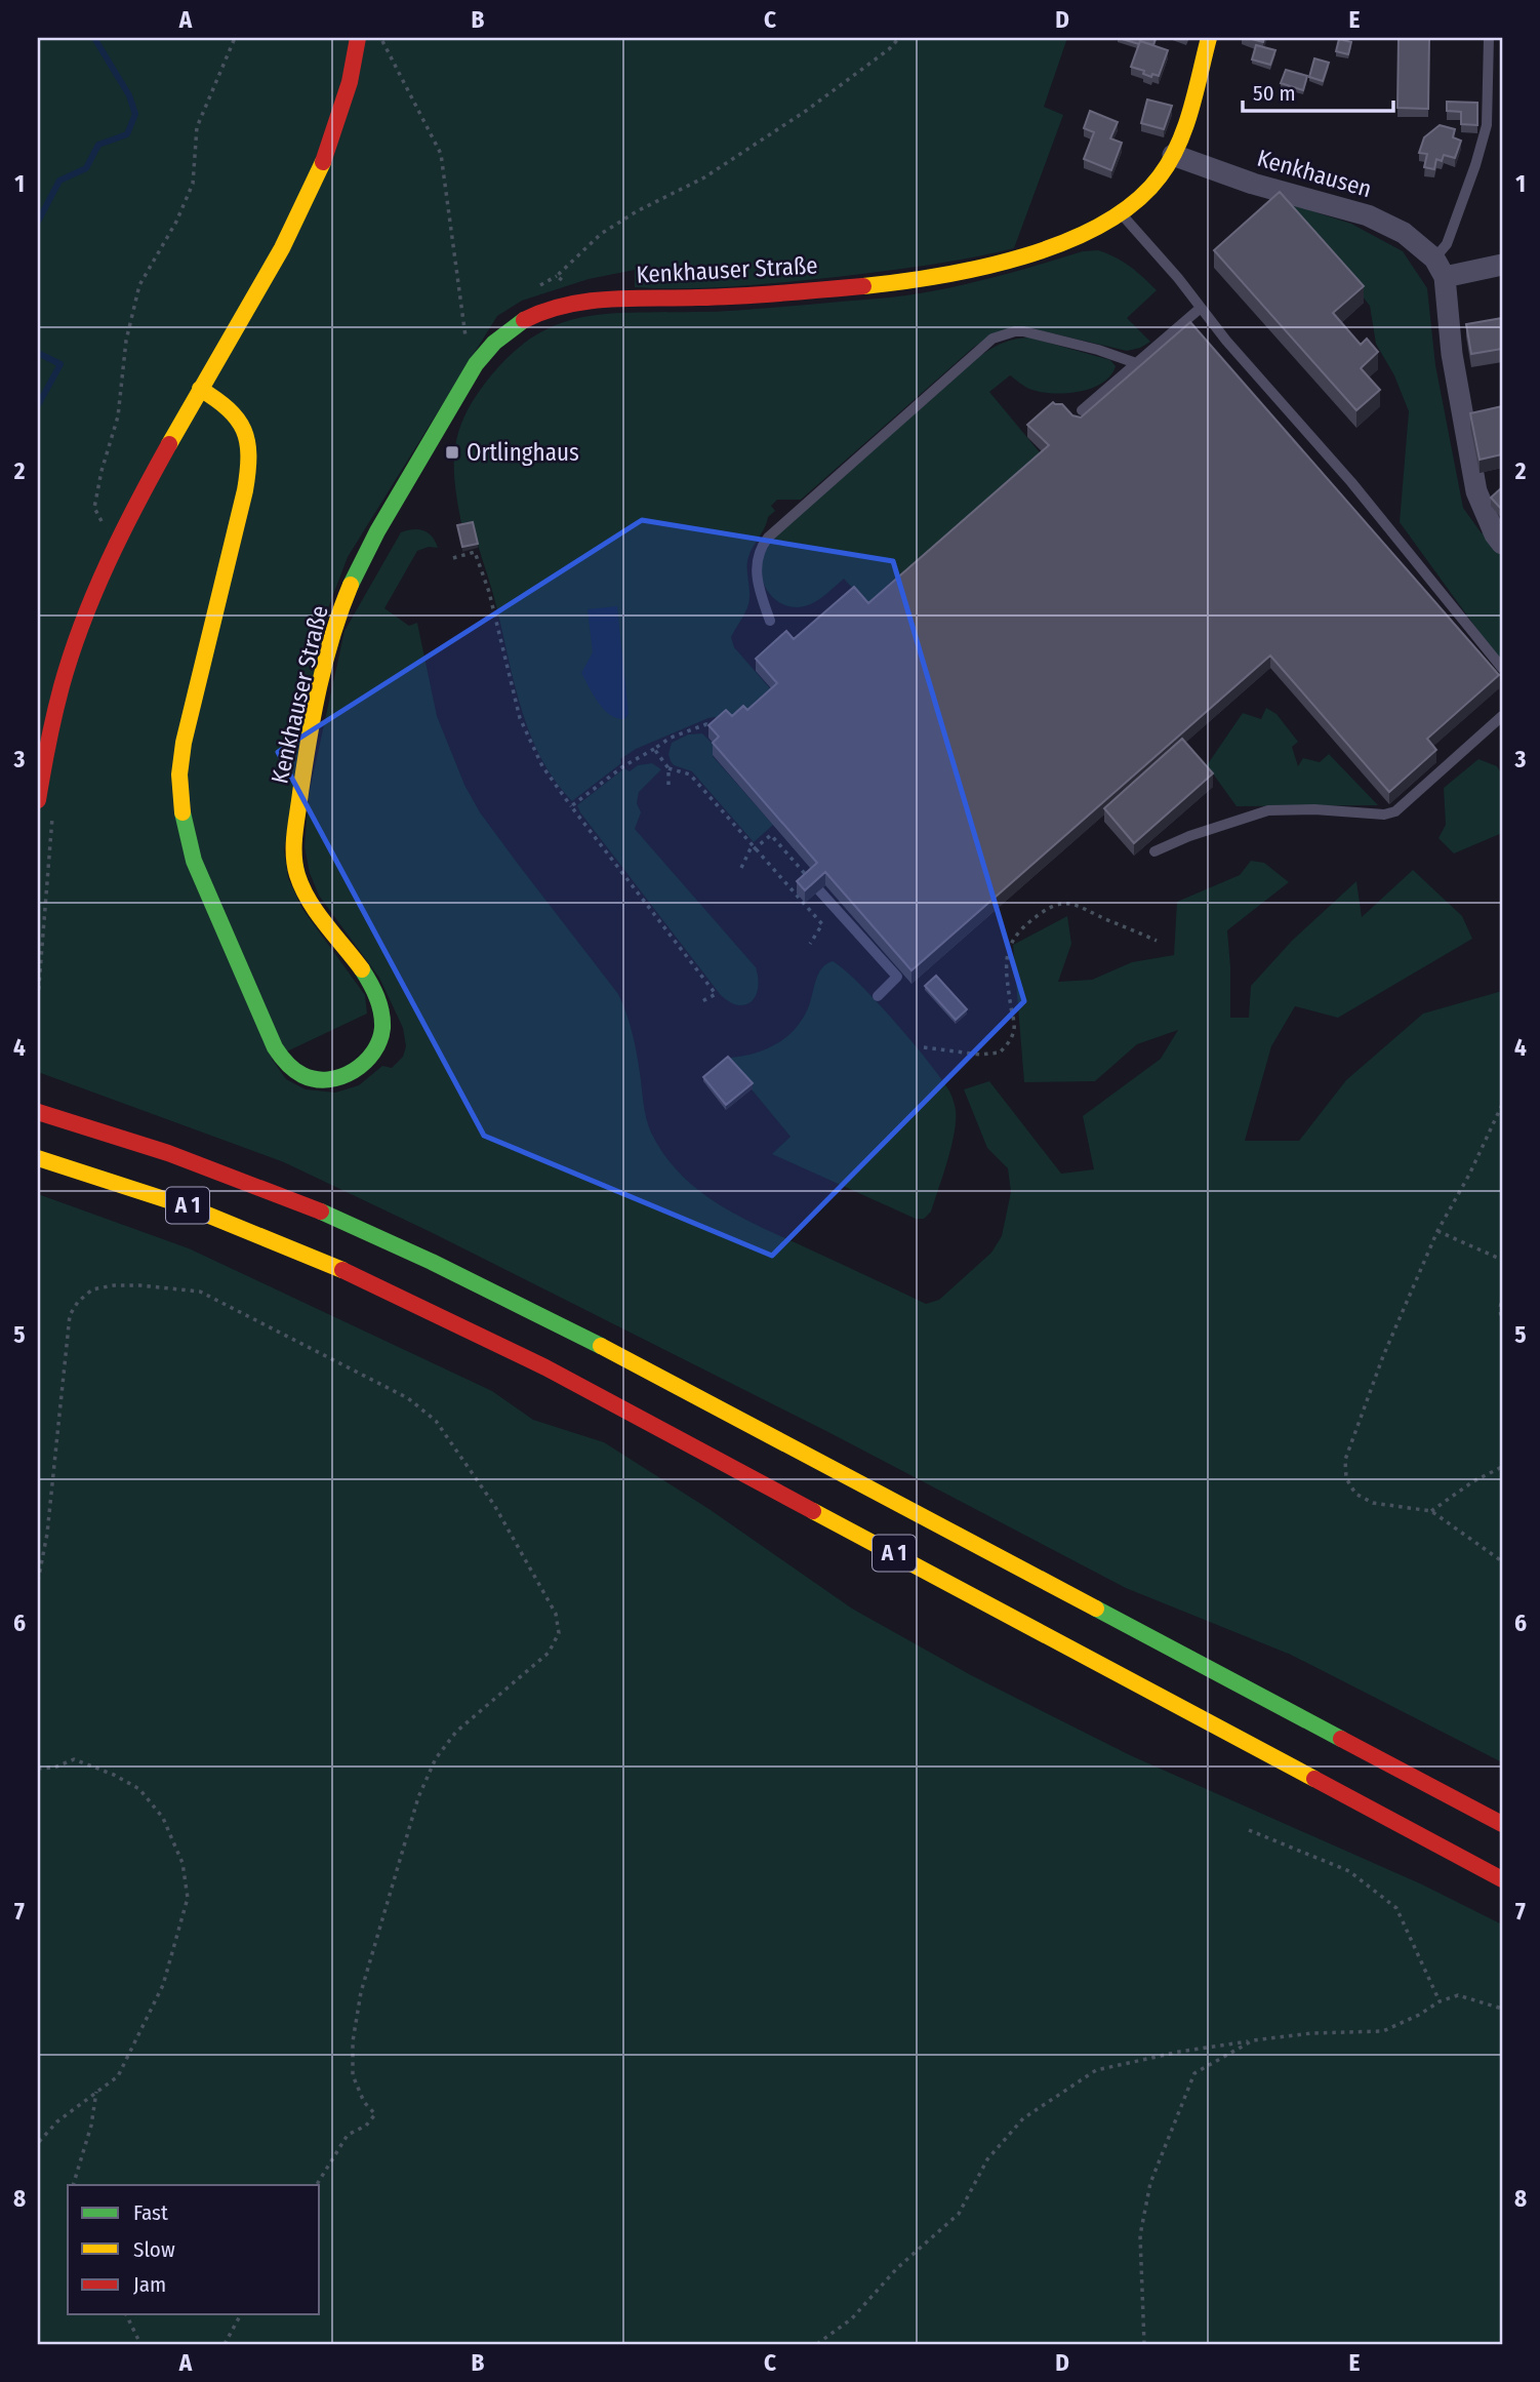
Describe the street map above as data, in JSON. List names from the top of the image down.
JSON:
{
  "streets": {
    "main road": ["Kenkhauser Straße", "A 1"],
    "street": ["Kenkhausen"]
  },
  "crossings": [
    ["Kenkhausen", "Kenkhauser Straße"]
  ],
  "places": {
    "transit": ["Ortlinghaus"]
  },
  "legend": ["Fast", "Slow", "Jam"],
  "scale_bar": "50 m",
  "grid": {
    "columns": [
      "A",
      "B",
      "C",
      "D",
      "E"
    ],
    "rows": [
      "1",
      "2",
      "3",
      "4",
      "5",
      "6",
      "7",
      "8"
    ]
  }
}
